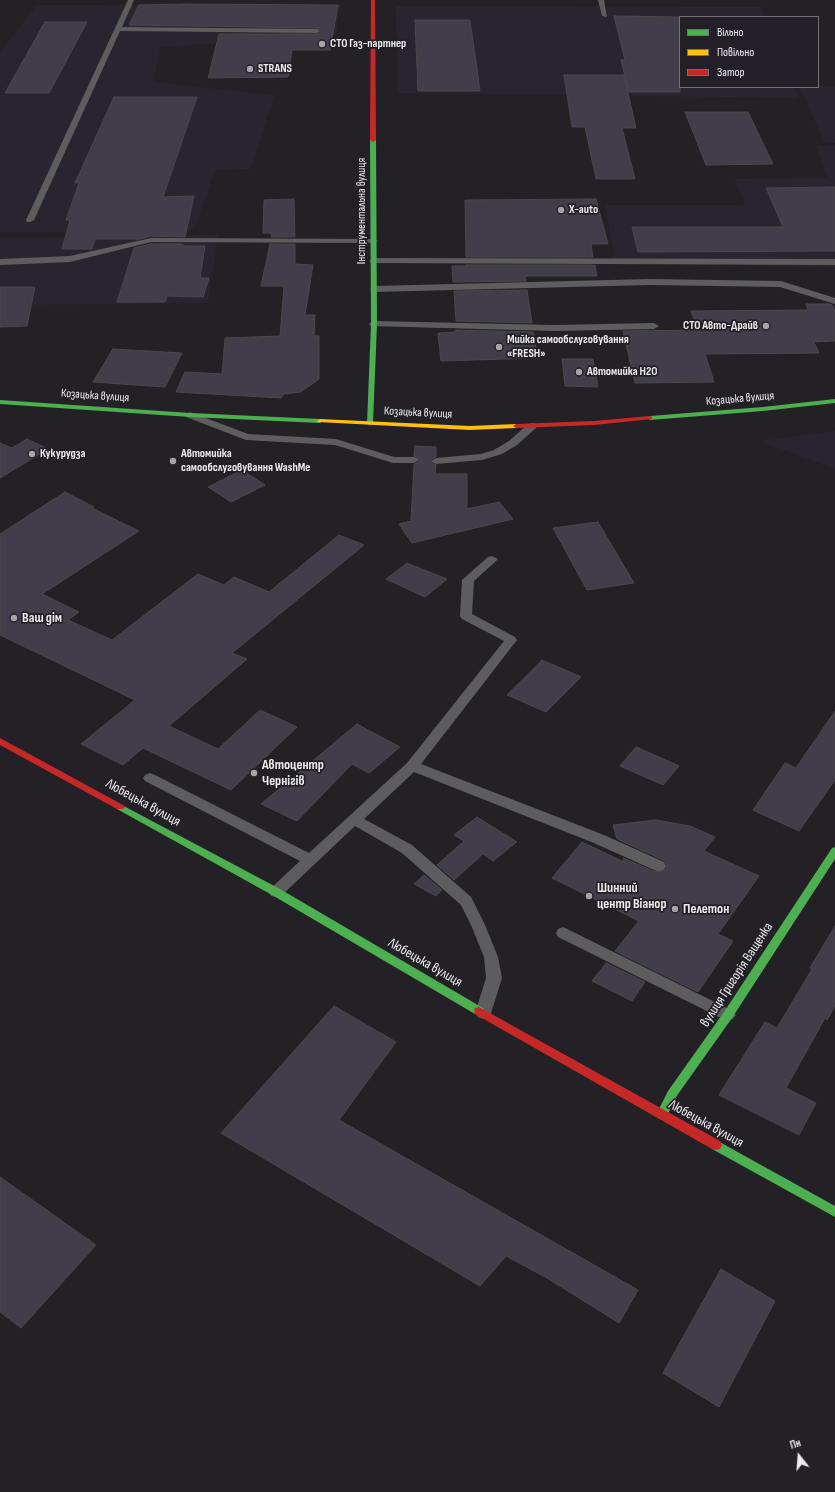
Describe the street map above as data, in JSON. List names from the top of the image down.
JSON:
{
  "streets": {
    "street": [
      "Інструментальна вулиця",
      "Козацька вулиця",
      "Любецька вулиця",
      "вулиця Григорія Ващенка"
    ]
  },
  "crossings": [
    ["Інструментальна вулиця", "Козацька вулиця"],
    ["Любецька вулиця", "вулиця Григорія Ващенка"]
  ],
  "places": [
    "СТО Газ-партнер",
    "STRANS",
    "X-auto",
    "СТО Авто-Драйв",
    "Мийка самообслуговування «FRESH»",
    "Автомийка H2O",
    "Кукурудза",
    "Автомийка самообслуговування WashMe",
    "Ваш дім",
    "Автоцентр Чернігів",
    "Шинний центр Віанор",
    "Пелетон"
  ],
  "legend": ["Вільно", "Повільно", "Затор"],
  "north": "top"
}
